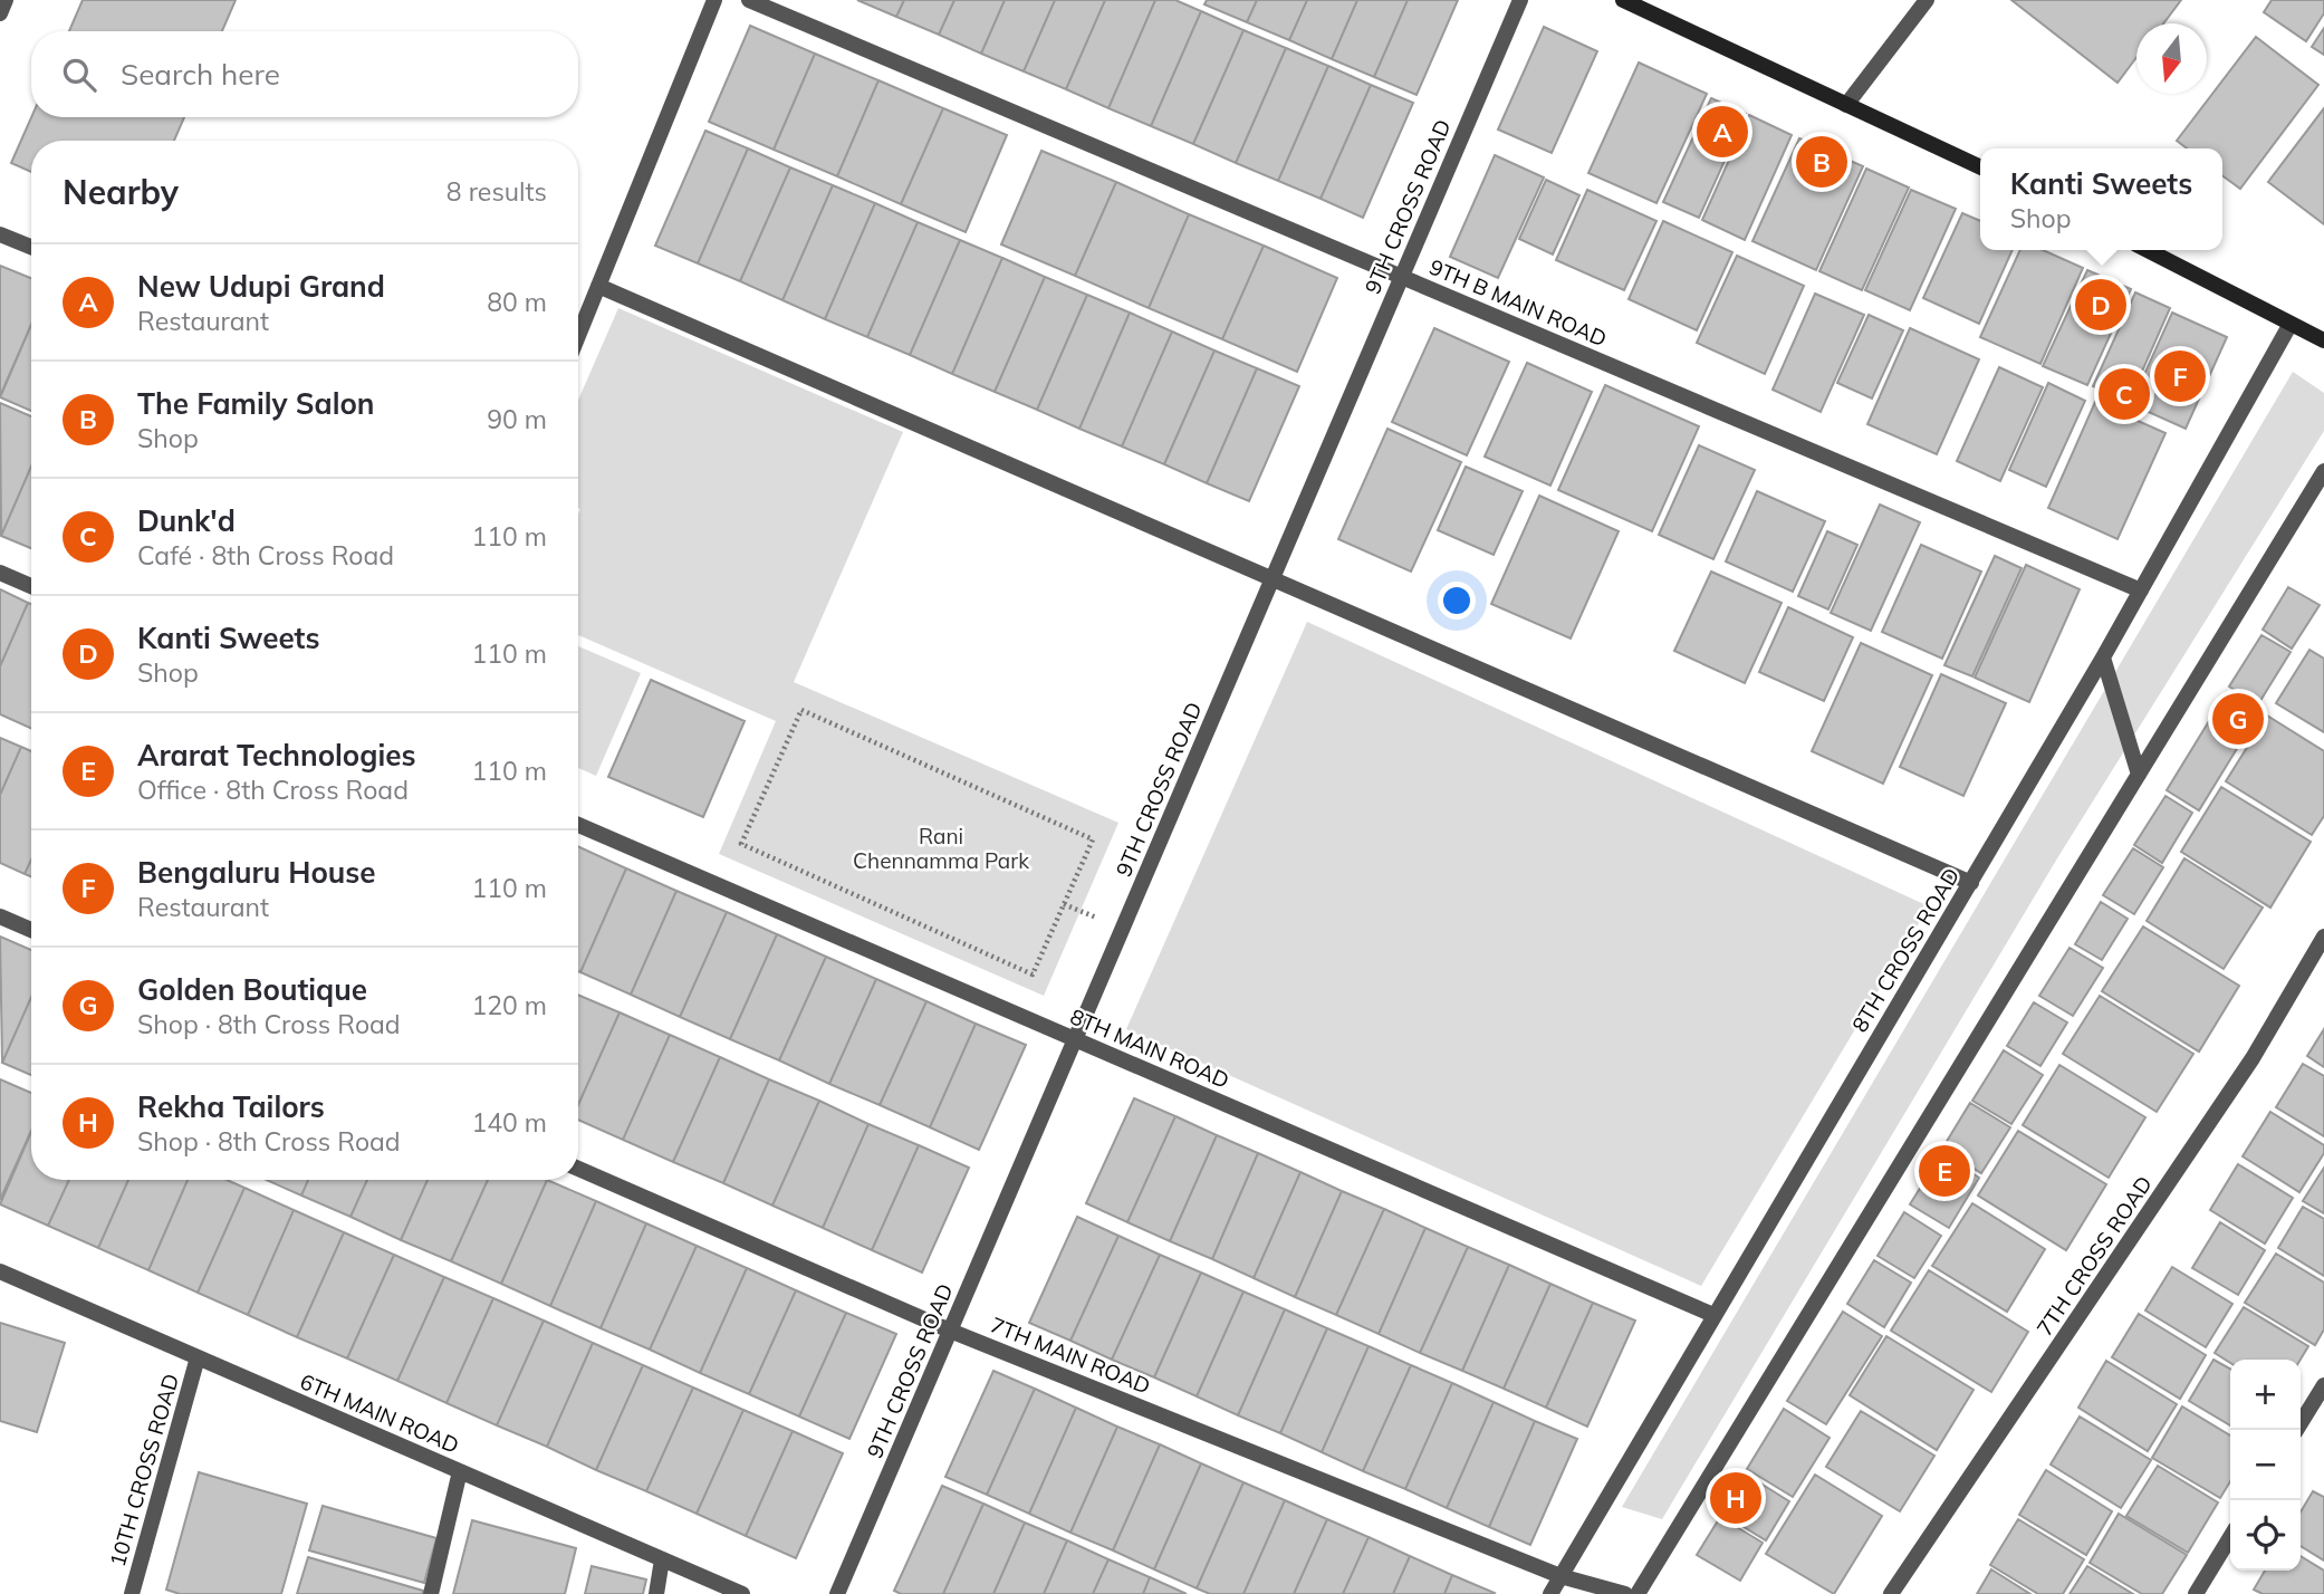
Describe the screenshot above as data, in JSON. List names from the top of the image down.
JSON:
{
  "streets": {
    "street": [
      "9TH CROSS ROAD",
      "9TH B MAIN ROAD",
      "8TH CROSS ROAD",
      "8TH MAIN ROAD",
      "7TH CROSS ROAD",
      "7TH MAIN ROAD",
      "6TH MAIN ROAD",
      "10TH CROSS ROAD"
    ]
  },
  "crossings": [
    ["9TH CROSS ROAD", "9TH B MAIN ROAD"],
    ["9TH CROSS ROAD", "8TH MAIN ROAD"],
    ["9TH CROSS ROAD", "7TH MAIN ROAD"],
    ["9TH B MAIN ROAD", "8TH CROSS ROAD"],
    ["8TH CROSS ROAD", "8TH MAIN ROAD"],
    ["8TH CROSS ROAD", "7TH MAIN ROAD"],
    ["6TH MAIN ROAD", "10TH CROSS ROAD"]
  ],
  "parks": ["Rani Chennamma Park"],
  "north": "bottom",
  "page": {
    "search": "Search here",
    "pins": [
      "A",
      "B",
      "D",
      "F",
      "C",
      "G",
      "E",
      "H"
    ],
    "heading": ["Nearby", "8 results"],
    "popup": ["Kanti Sweets", "Shop"],
    "list": [
      {
        "mark": "A",
        "name": "New Udupi Grand",
        "note": "Restaurant",
        "value": "80 m"
      },
      {
        "mark": "B",
        "name": "The Family Salon",
        "note": "Shop",
        "value": "90 m"
      },
      {
        "mark": "C",
        "name": "Dunk'd",
        "note": "Café · 8th Cross Road",
        "value": "110 m"
      },
      {
        "mark": "D",
        "name": "Kanti Sweets",
        "note": "Shop",
        "value": "110 m"
      },
      {
        "mark": "E",
        "name": "Ararat Technologies",
        "note": "Office · 8th Cross Road",
        "value": "110 m"
      },
      {
        "mark": "F",
        "name": "Bengaluru House",
        "note": "Restaurant",
        "value": "110 m"
      },
      {
        "mark": "G",
        "name": "Golden Boutique",
        "note": "Shop · 8th Cross Road",
        "value": "120 m"
      },
      {
        "mark": "H",
        "name": "Rekha Tailors",
        "note": "Shop · 8th Cross Road",
        "value": "140 m"
      }
    ],
    "map_buttons": ["+", "−"]
  }
}
